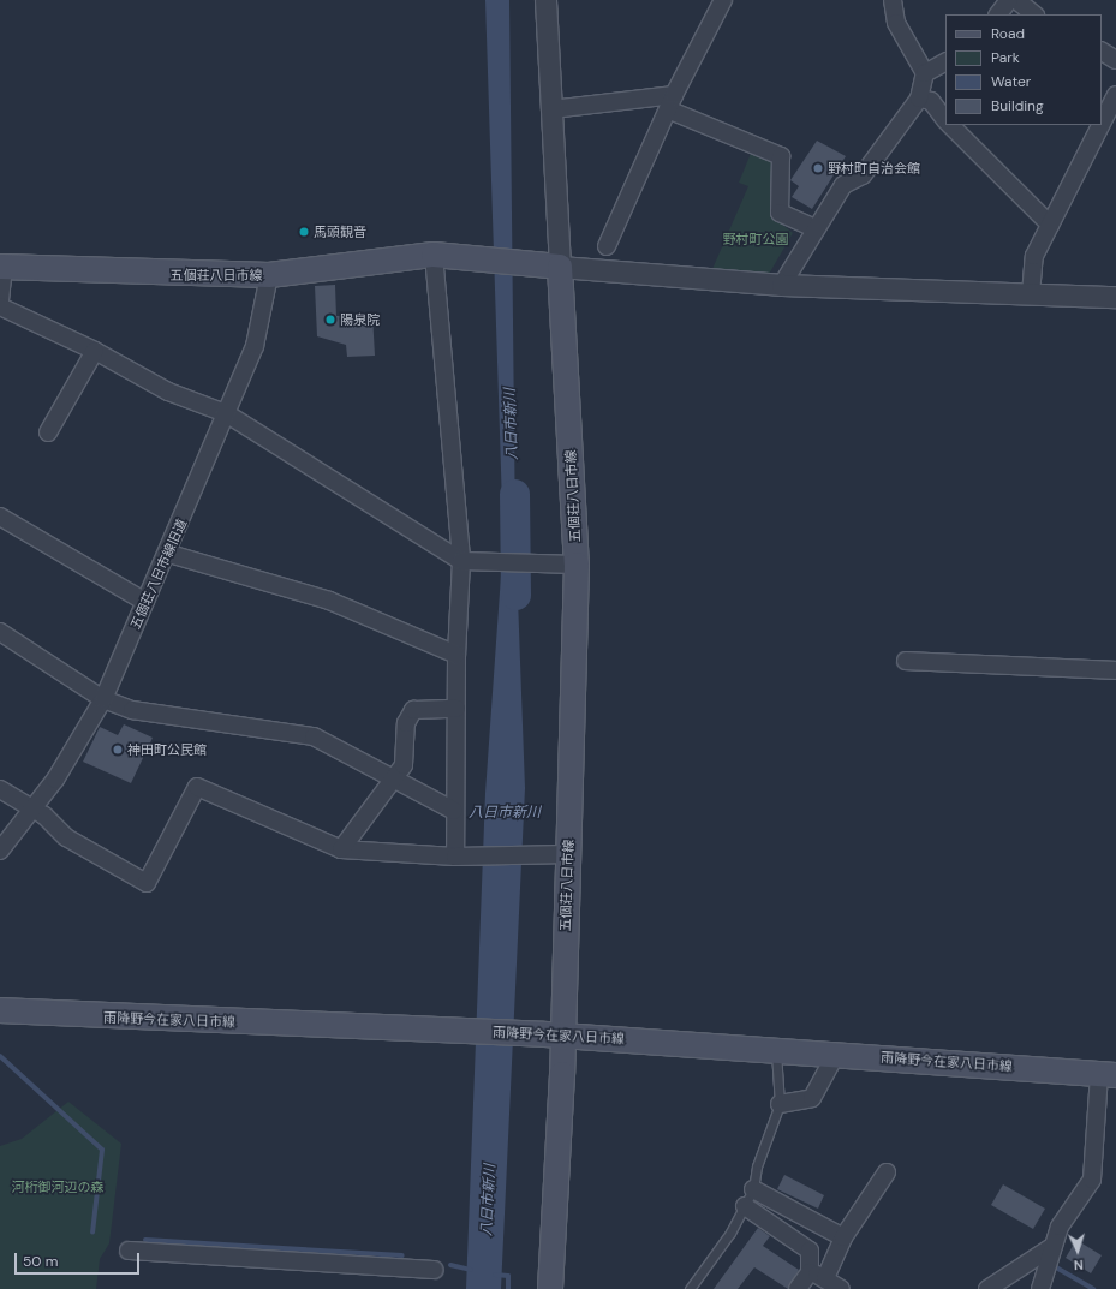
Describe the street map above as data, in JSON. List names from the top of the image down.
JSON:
{
  "streets": {
    "main road": ["五個荘八日市線", "雨降野今在家八日市線"],
    "street": ["五個荘八日市線旧道"]
  },
  "crossings": [
    ["五個荘八日市線", "五個荘八日市線旧道"],
    ["五個荘八日市線", "雨降野今在家八日市線"]
  ],
  "water": ["八日市新川"],
  "parks": ["野村町公園", "河桁御河辺の森"],
  "places": [
    "野村町自治会館",
    "馬頭観音",
    "陽泉院",
    "神田町公民館"
  ],
  "legend": [
    "Road",
    "Park",
    "Water",
    "Building"
  ],
  "scale_bar": "50 m",
  "north": "bottom"
}
